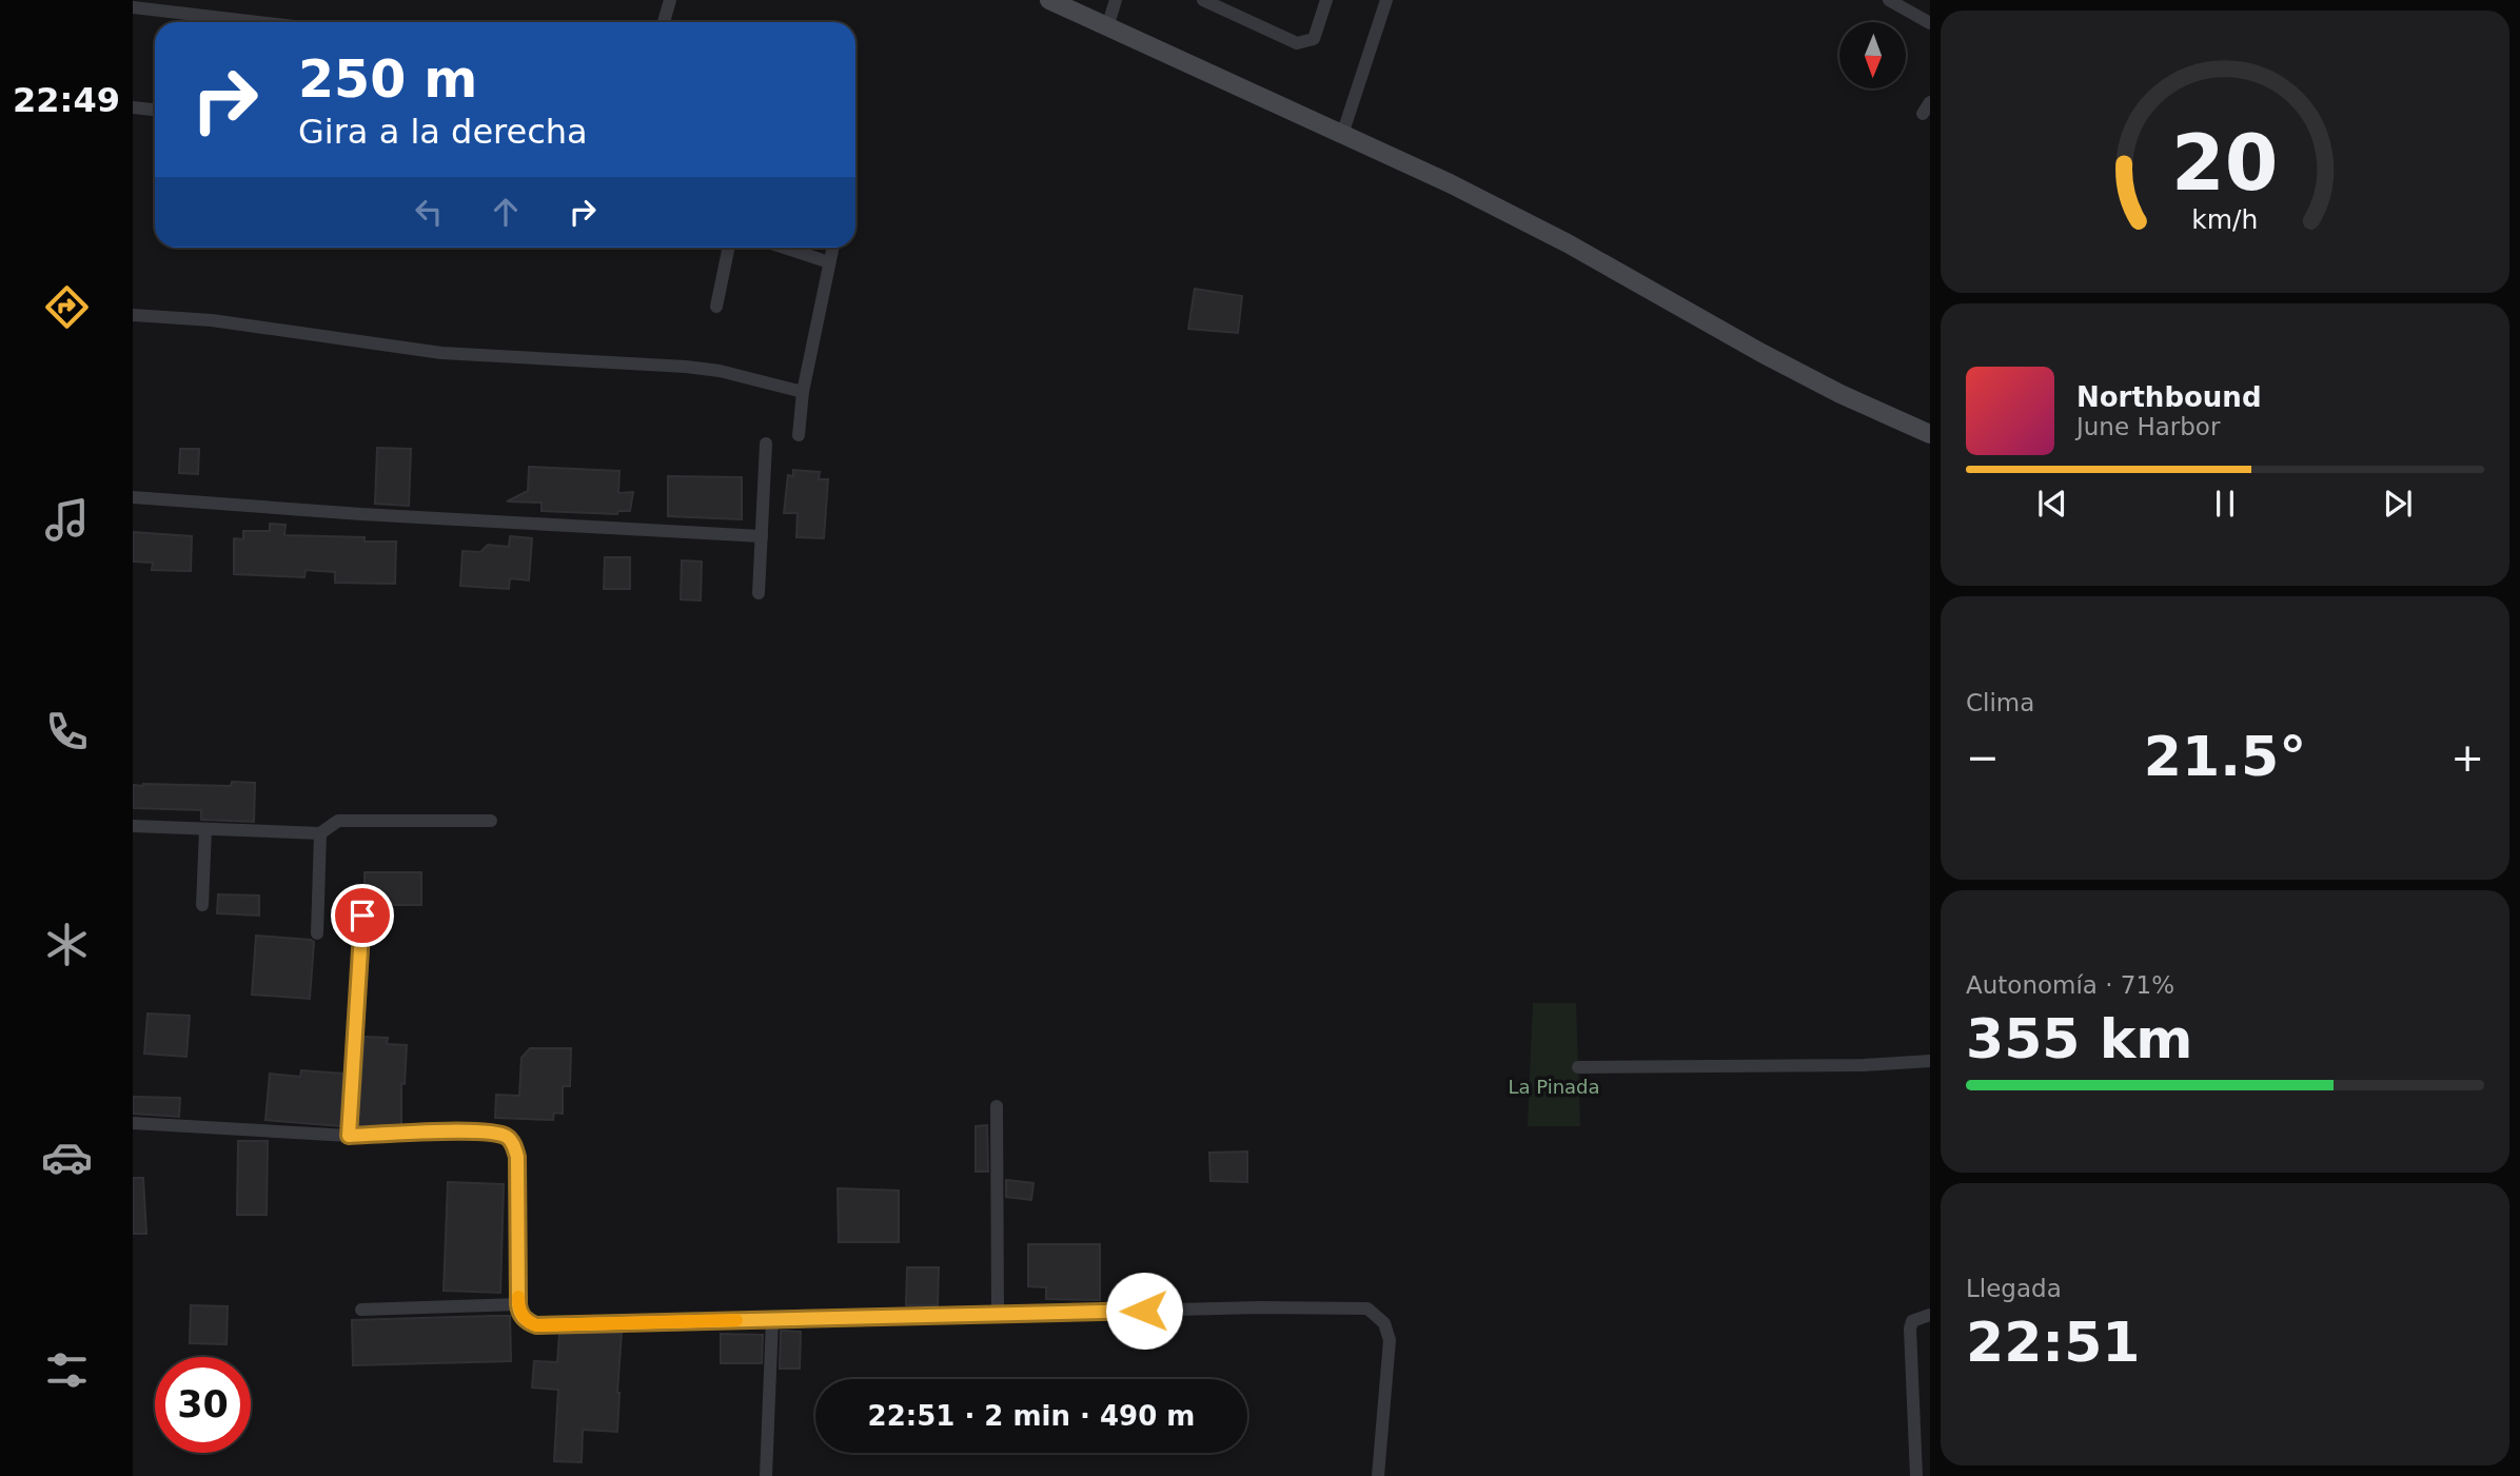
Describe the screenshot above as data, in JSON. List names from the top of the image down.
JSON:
{
  "parks": ["La Pinada"],
  "north": "bottom",
  "page": {
    "tabs": "22:49",
    "turn": ["250 m", "Gira a la derecha"],
    "song": ["Northbound", "June Harbor"],
    "tile": [
      "Clima",
      ["Autonomía · 71%", "355 km"],
      ["Llegada", "22:51"]
    ],
    "heat": ["−", "21.5°", "+"],
    "limit": "30",
    "trip": "22:51 · 2 min · 490 m",
    "gauge": ["20", "km/h"]
  }
}
